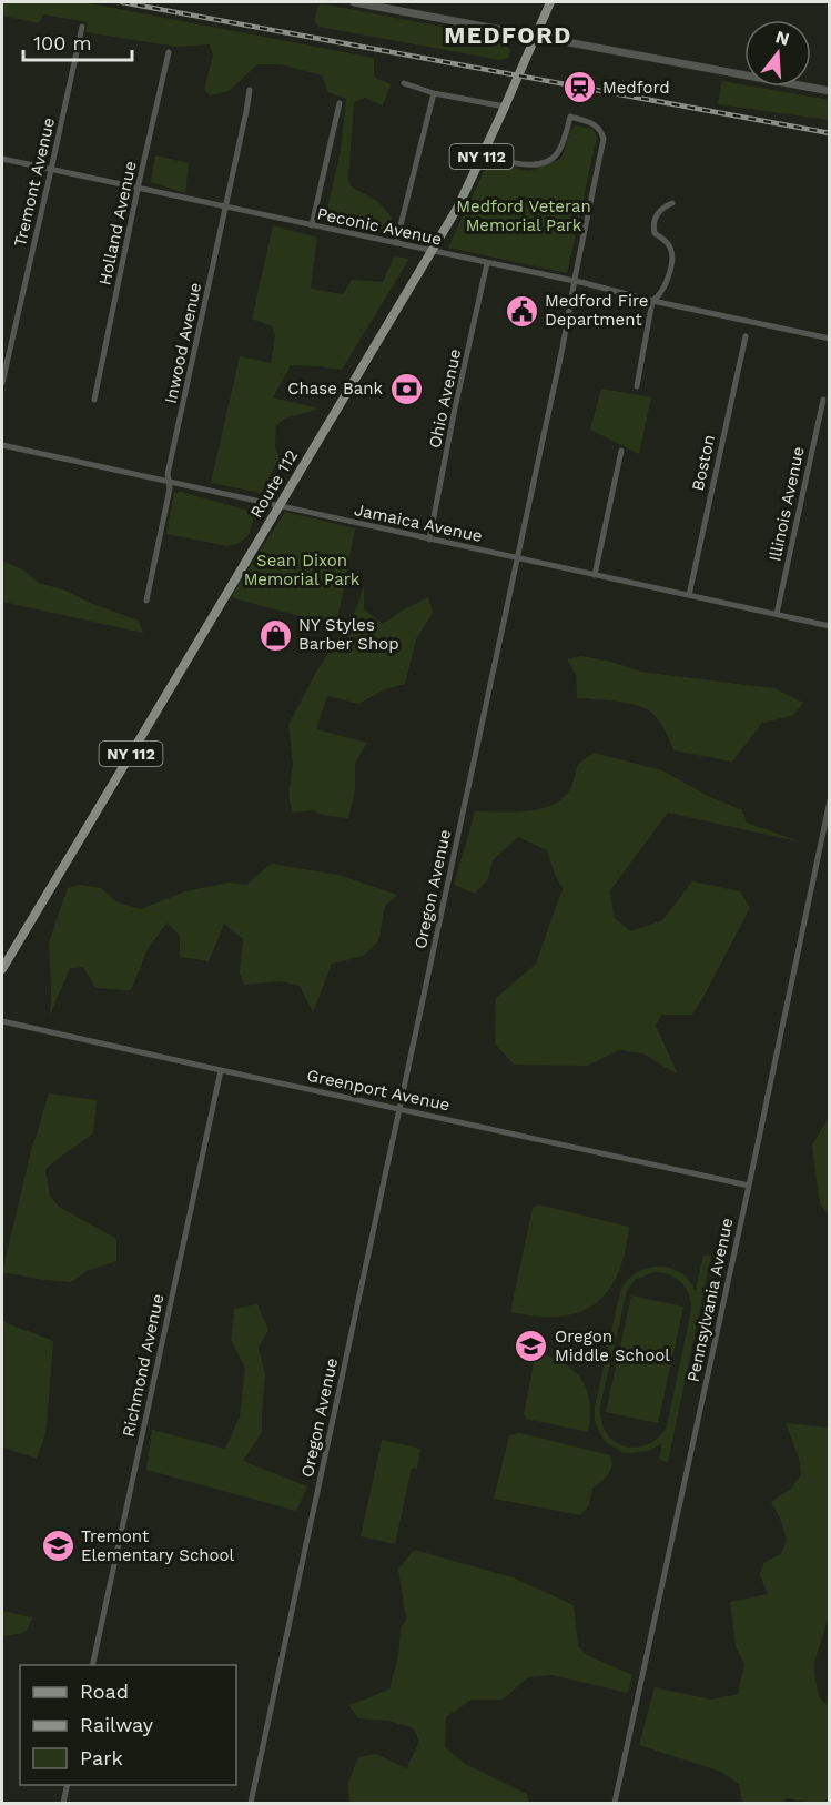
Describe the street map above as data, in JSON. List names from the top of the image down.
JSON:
{
  "streets": {
    "main road": ["NY 112", "Route 112"],
    "street": [
      "Tremont Avenue",
      "Holland Avenue",
      "Peconic Avenue",
      "Inwood Avenue",
      "Ohio Avenue",
      "Boston",
      "Illinois Avenue",
      "Jamaica Avenue",
      "Oregon Avenue",
      "Greenport Avenue",
      "Pennsylvania Avenue",
      "Richmond Avenue"
    ]
  },
  "crossings": [
    ["Tremont Avenue", "Peconic Avenue"],
    ["Holland Avenue", "Peconic Avenue"],
    ["Peconic Avenue", "Inwood Avenue"],
    ["Peconic Avenue", "Ohio Avenue"],
    ["Peconic Avenue", "Route 112"],
    ["Peconic Avenue", "Oregon Avenue"],
    ["Inwood Avenue", "Jamaica Avenue"],
    ["Ohio Avenue", "Jamaica Avenue"],
    ["Boston", "Jamaica Avenue"],
    ["Route 112", "Jamaica Avenue"],
    ["Route 112", "Oregon Avenue"],
    ["Illinois Avenue", "Jamaica Avenue"],
    ["Jamaica Avenue", "Oregon Avenue"],
    ["Oregon Avenue", "Greenport Avenue"],
    ["Greenport Avenue", "Pennsylvania Avenue"],
    ["Greenport Avenue", "Richmond Avenue"]
  ],
  "districts": ["MEDFORD"],
  "parks": ["Medford Veteran Memorial Park", "Sean Dixon Memorial Park"],
  "places": {
    "station": ["Medford"],
    "public building": ["Medford Fire Department"],
    "bank": ["Chase Bank"],
    "shop": ["NY Styles Barber Shop"],
    "school or university": ["Oregon Middle School", "Tremont Elementary School"]
  },
  "legend": ["Road", "Railway", "Park"],
  "scale_bar": "100 m",
  "north": "top"
}
